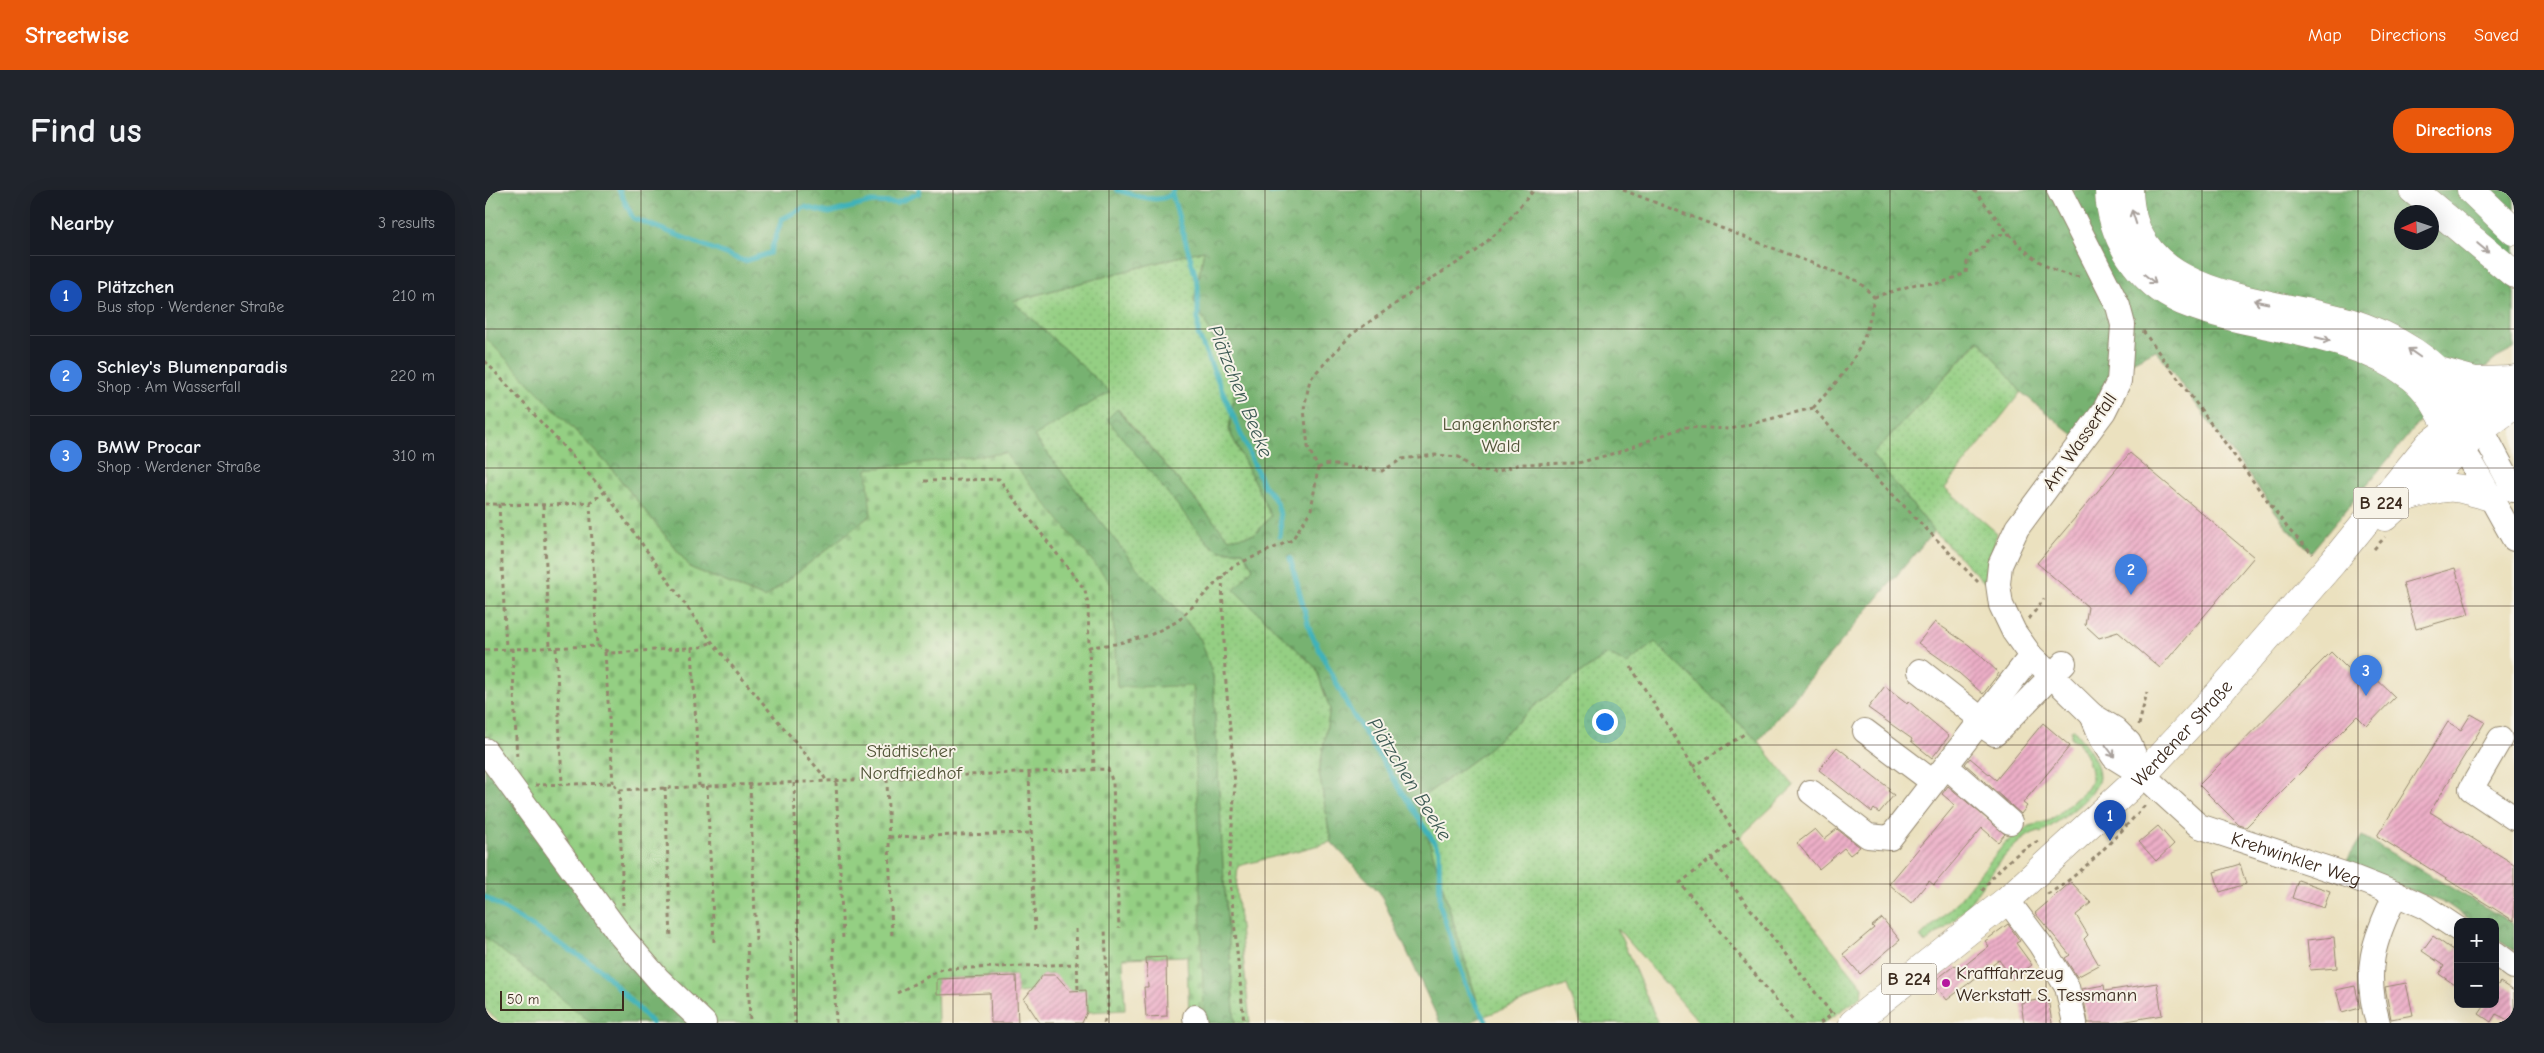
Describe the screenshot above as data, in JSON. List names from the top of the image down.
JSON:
{
  "streets": {
    "main road": ["B 224", "Werdener Straße"],
    "street": ["Am Wasserfall", "Krehwinkler Weg"]
  },
  "crossings": [
    ["Am Wasserfall", "Werdener Straße"],
    ["Am Wasserfall", "Krehwinkler Weg"],
    ["Werdener Straße", "Krehwinkler Weg"]
  ],
  "water": ["Plätzchen Beeke"],
  "parks": ["Langenhorster Wald", "Städtischer Nordfriedhof"],
  "places": ["Kraftfahrzeug Werkstatt S. Tessmann"],
  "scale_bar": "50 m",
  "north": "left",
  "page": {
    "header": "Streetwise",
    "nav": ["Map", "Directions", "Saved"],
    "buttons": "Directions",
    "title": "Find us",
    "heading": ["Nearby", "3 results"],
    "list": [
      {
        "mark": "1",
        "name": "Plätzchen",
        "note": "Bus stop · Werdener Straße",
        "value": "210 m"
      },
      {
        "mark": "2",
        "name": "Schley's Blumenparadis",
        "note": "Shop · Am Wasserfall",
        "value": "220 m"
      },
      {
        "mark": "3",
        "name": "BMW Procar",
        "note": "Shop · Werdener Straße",
        "value": "310 m"
      }
    ],
    "pins": ["2", "3", "1"],
    "map_buttons": ["+", "−"],
    "scale": "50 m"
  }
}
